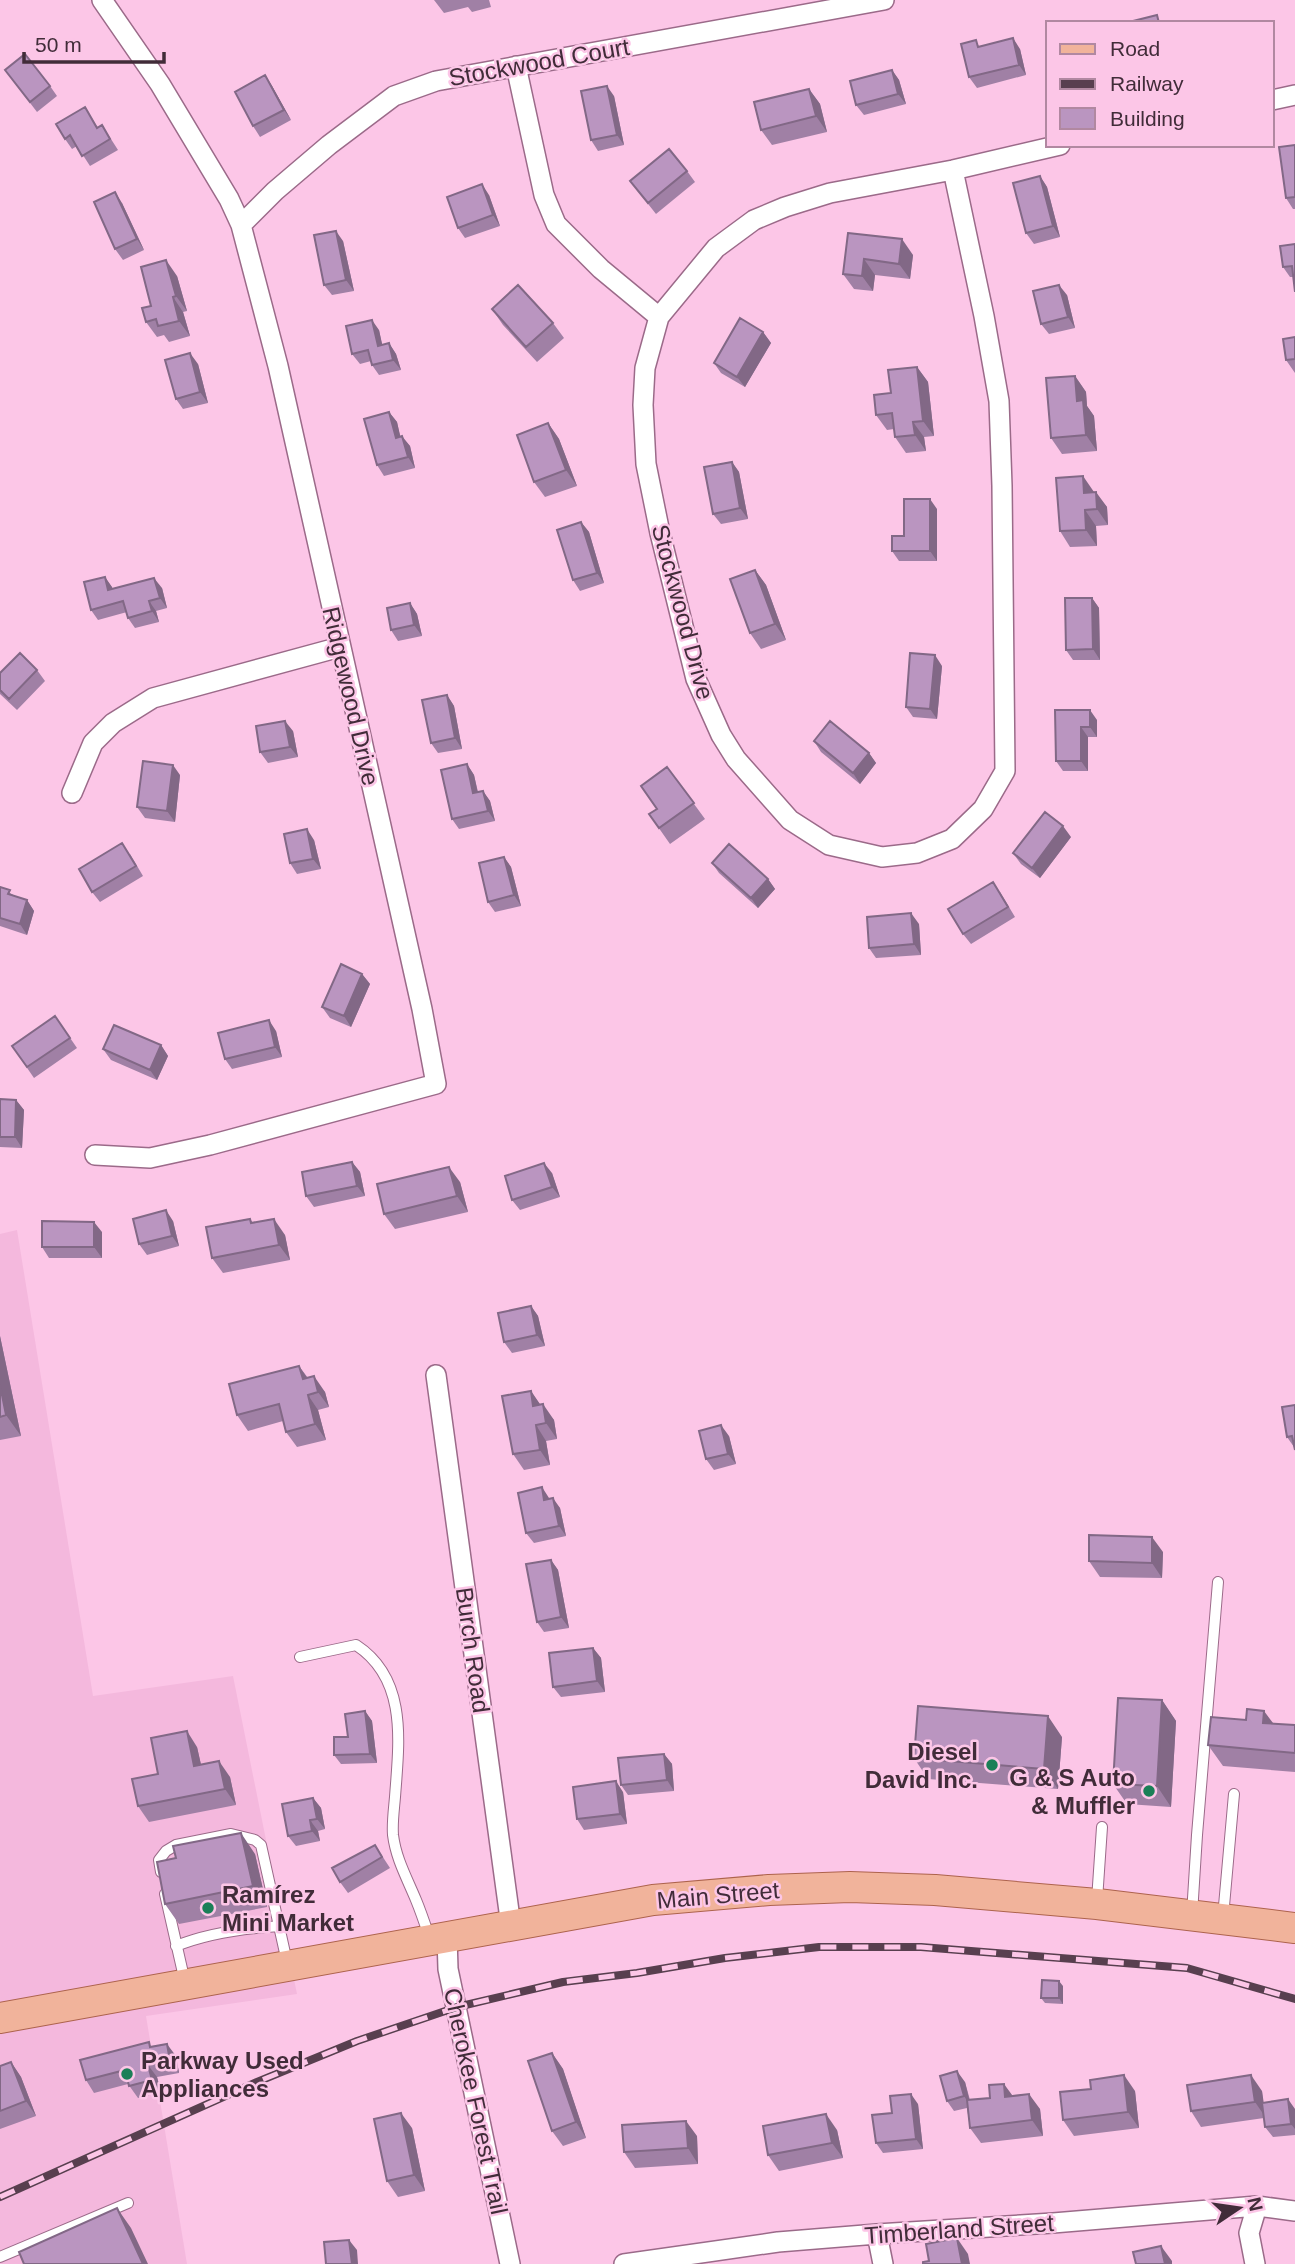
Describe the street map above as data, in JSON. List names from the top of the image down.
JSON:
{
  "streets": {
    "main road": ["Main Street"],
    "street": [
      "Stockwood Court",
      "Stockwood Drive",
      "Ridgewood Drive",
      "Burch Road",
      "Cherokee Forest Trail",
      "Timberland Street"
    ]
  },
  "crossings": [
    ["Stockwood Court", "Ridgewood Drive"],
    ["Burch Road", "Main Street"],
    ["Main Street", "Cherokee Forest Trail"]
  ],
  "places": [
    "Diesel David Inc.",
    "G & S Auto & Muffler",
    "Ramírez Mini Market",
    "Parkway Used Appliances"
  ],
  "legend": ["Road", "Railway", "Building"],
  "scale_bar": "50 m",
  "north": "right"
}
